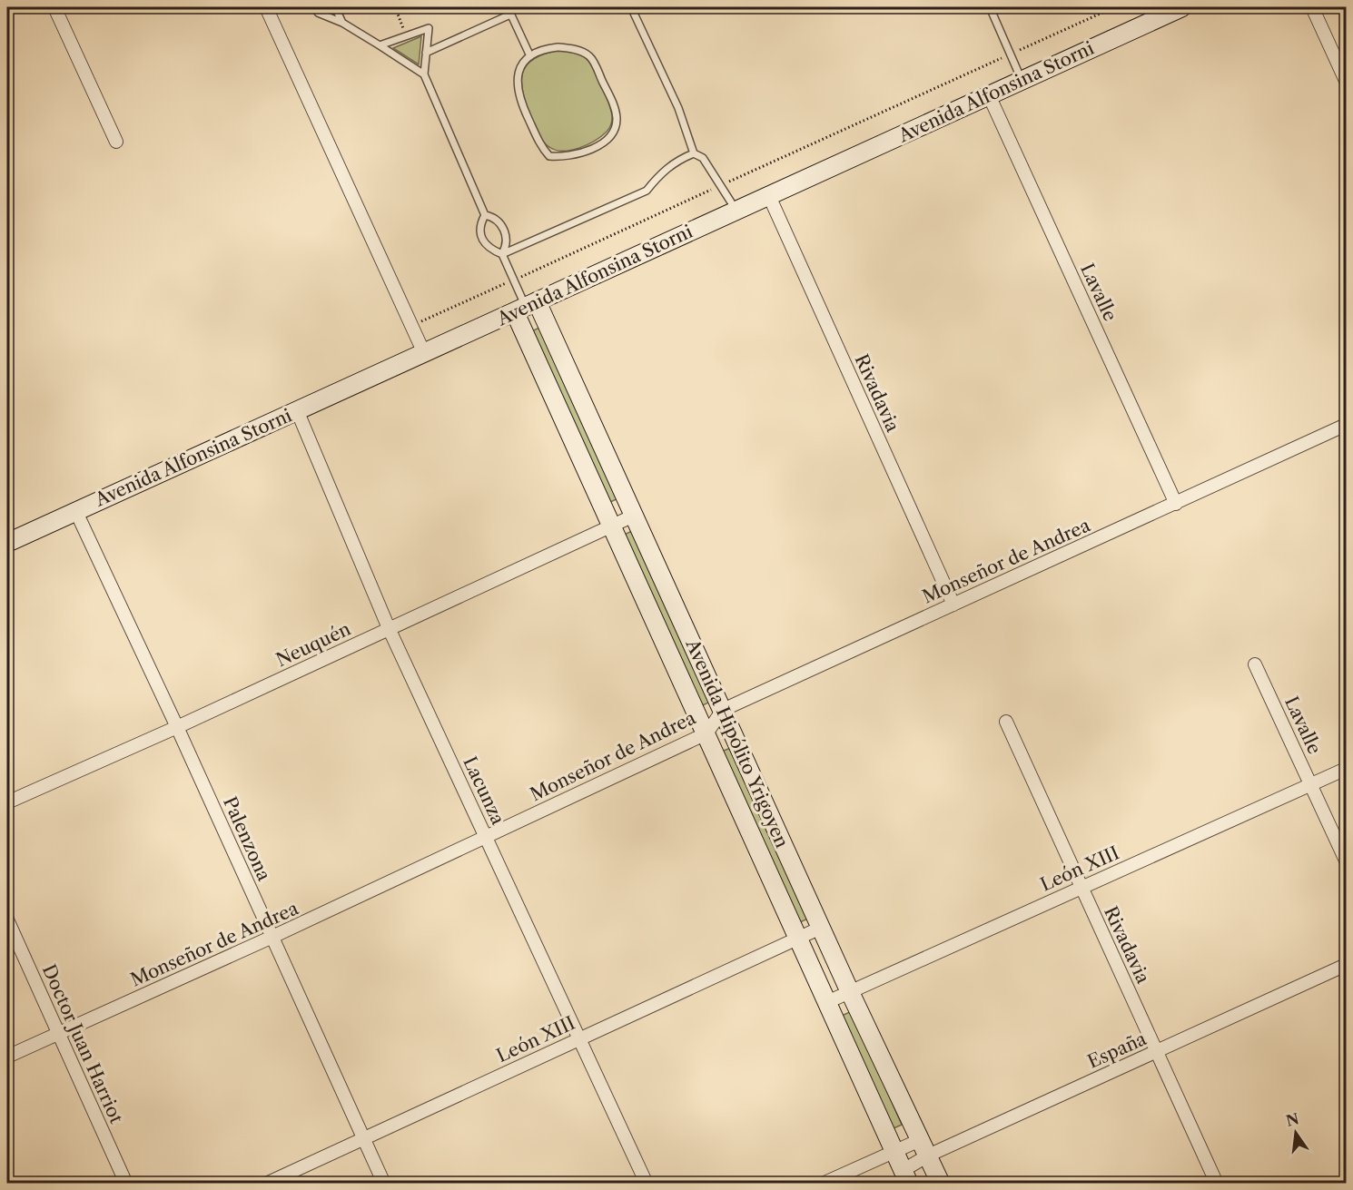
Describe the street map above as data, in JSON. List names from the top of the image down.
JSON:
{
  "streets": {
    "main road": ["Avenida Alfonsina Storni", "Avenida Hipólito Yrigoyen"],
    "street": [
      "Lavalle",
      "Rivadavia",
      "Monseñor de Andrea",
      "Neuquén",
      "Lacunza",
      "Palenzona",
      "León XIII",
      "Doctor Juan Harriot",
      "España"
    ]
  },
  "crossings": [
    ["Avenida Alfonsina Storni", "Lavalle"],
    ["Avenida Alfonsina Storni", "Rivadavia"],
    ["Avenida Alfonsina Storni", "Avenida Hipólito Yrigoyen"],
    ["Avenida Alfonsina Storni", "Lacunza"],
    ["Avenida Alfonsina Storni", "Palenzona"],
    ["Lavalle", "Monseñor de Andrea"],
    ["Lavalle", "León XIII"],
    ["Rivadavia", "Monseñor de Andrea"],
    ["Rivadavia", "León XIII"],
    ["Rivadavia", "España"],
    ["Monseñor de Andrea", "Avenida Hipólito Yrigoyen"],
    ["Monseñor de Andrea", "Lacunza"],
    ["Monseñor de Andrea", "Palenzona"],
    ["Monseñor de Andrea", "Doctor Juan Harriot"],
    ["Neuquén", "Avenida Hipólito Yrigoyen"],
    ["Neuquén", "Lacunza"],
    ["Neuquén", "Palenzona"],
    ["Avenida Hipólito Yrigoyen", "León XIII"],
    ["Avenida Hipólito Yrigoyen", "España"],
    ["Lacunza", "León XIII"],
    ["Palenzona", "León XIII"]
  ],
  "north": "top"
}
